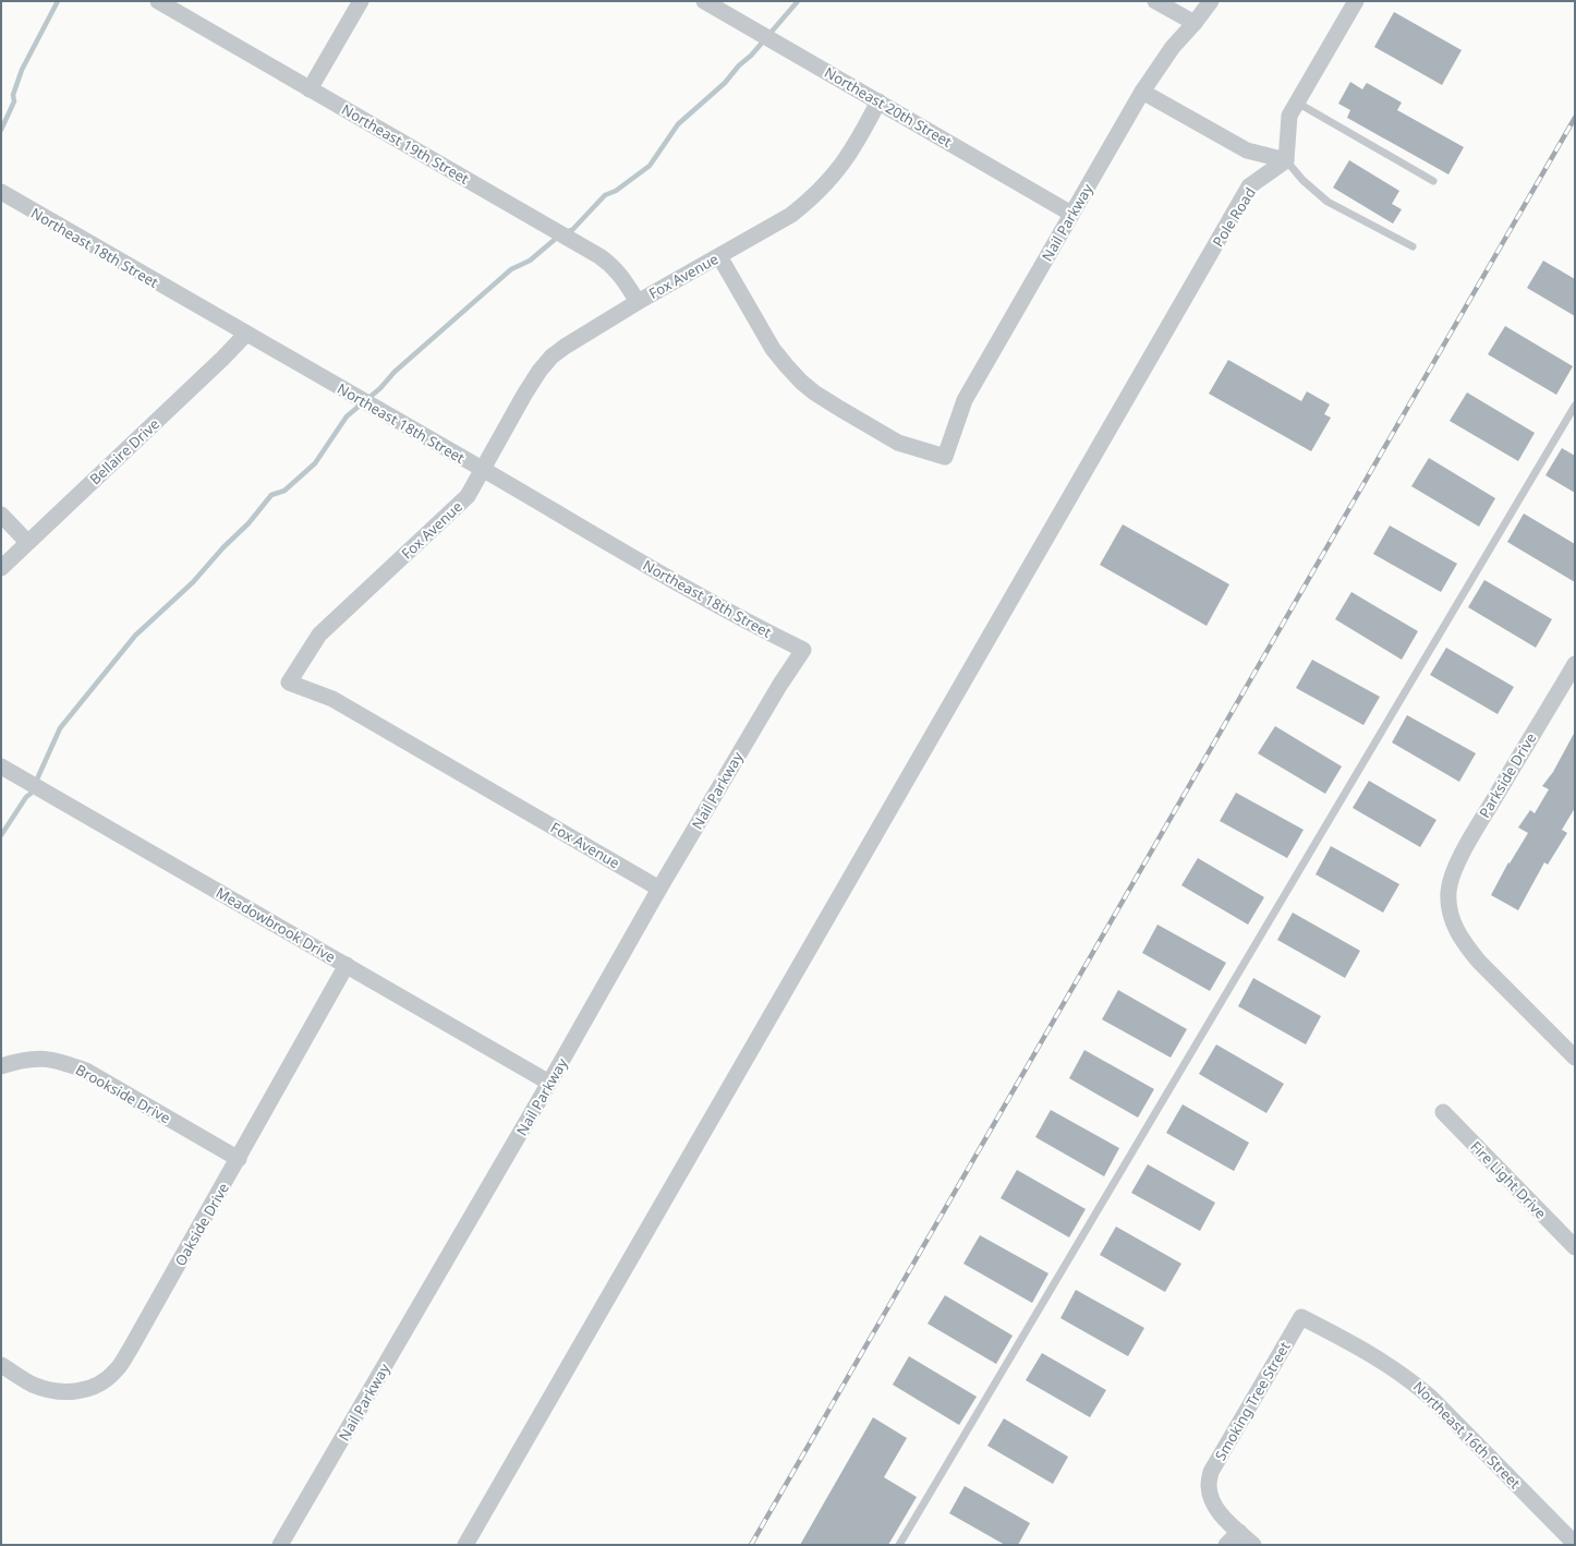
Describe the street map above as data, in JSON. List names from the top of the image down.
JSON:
{
  "streets": {
    "street": [
      "Northeast 20th Street",
      "Northeast 19th Street",
      "Pole Road",
      "Nail Parkway",
      "Northeast 18th Street",
      "Fox Avenue",
      "Bellaire Drive",
      "Parkside Drive",
      "Meadowbrook Drive",
      "Brookside Drive",
      "Fire Light Drive",
      "Oakside Drive",
      "Smoking Tree Street",
      "Northeast 16th Street"
    ]
  },
  "crossings": [
    ["Northeast 20th Street", "Nail Parkway"],
    ["Northeast 20th Street", "Fox Avenue"],
    ["Northeast 19th Street", "Fox Avenue"],
    ["Nail Parkway", "Northeast 18th Street"],
    ["Nail Parkway", "Fox Avenue"],
    ["Nail Parkway", "Meadowbrook Drive"],
    ["Northeast 18th Street", "Fox Avenue"],
    ["Northeast 18th Street", "Bellaire Drive"],
    ["Meadowbrook Drive", "Oakside Drive"],
    ["Brookside Drive", "Oakside Drive"],
    ["Smoking Tree Street", "Northeast 16th Street"]
  ]
}
